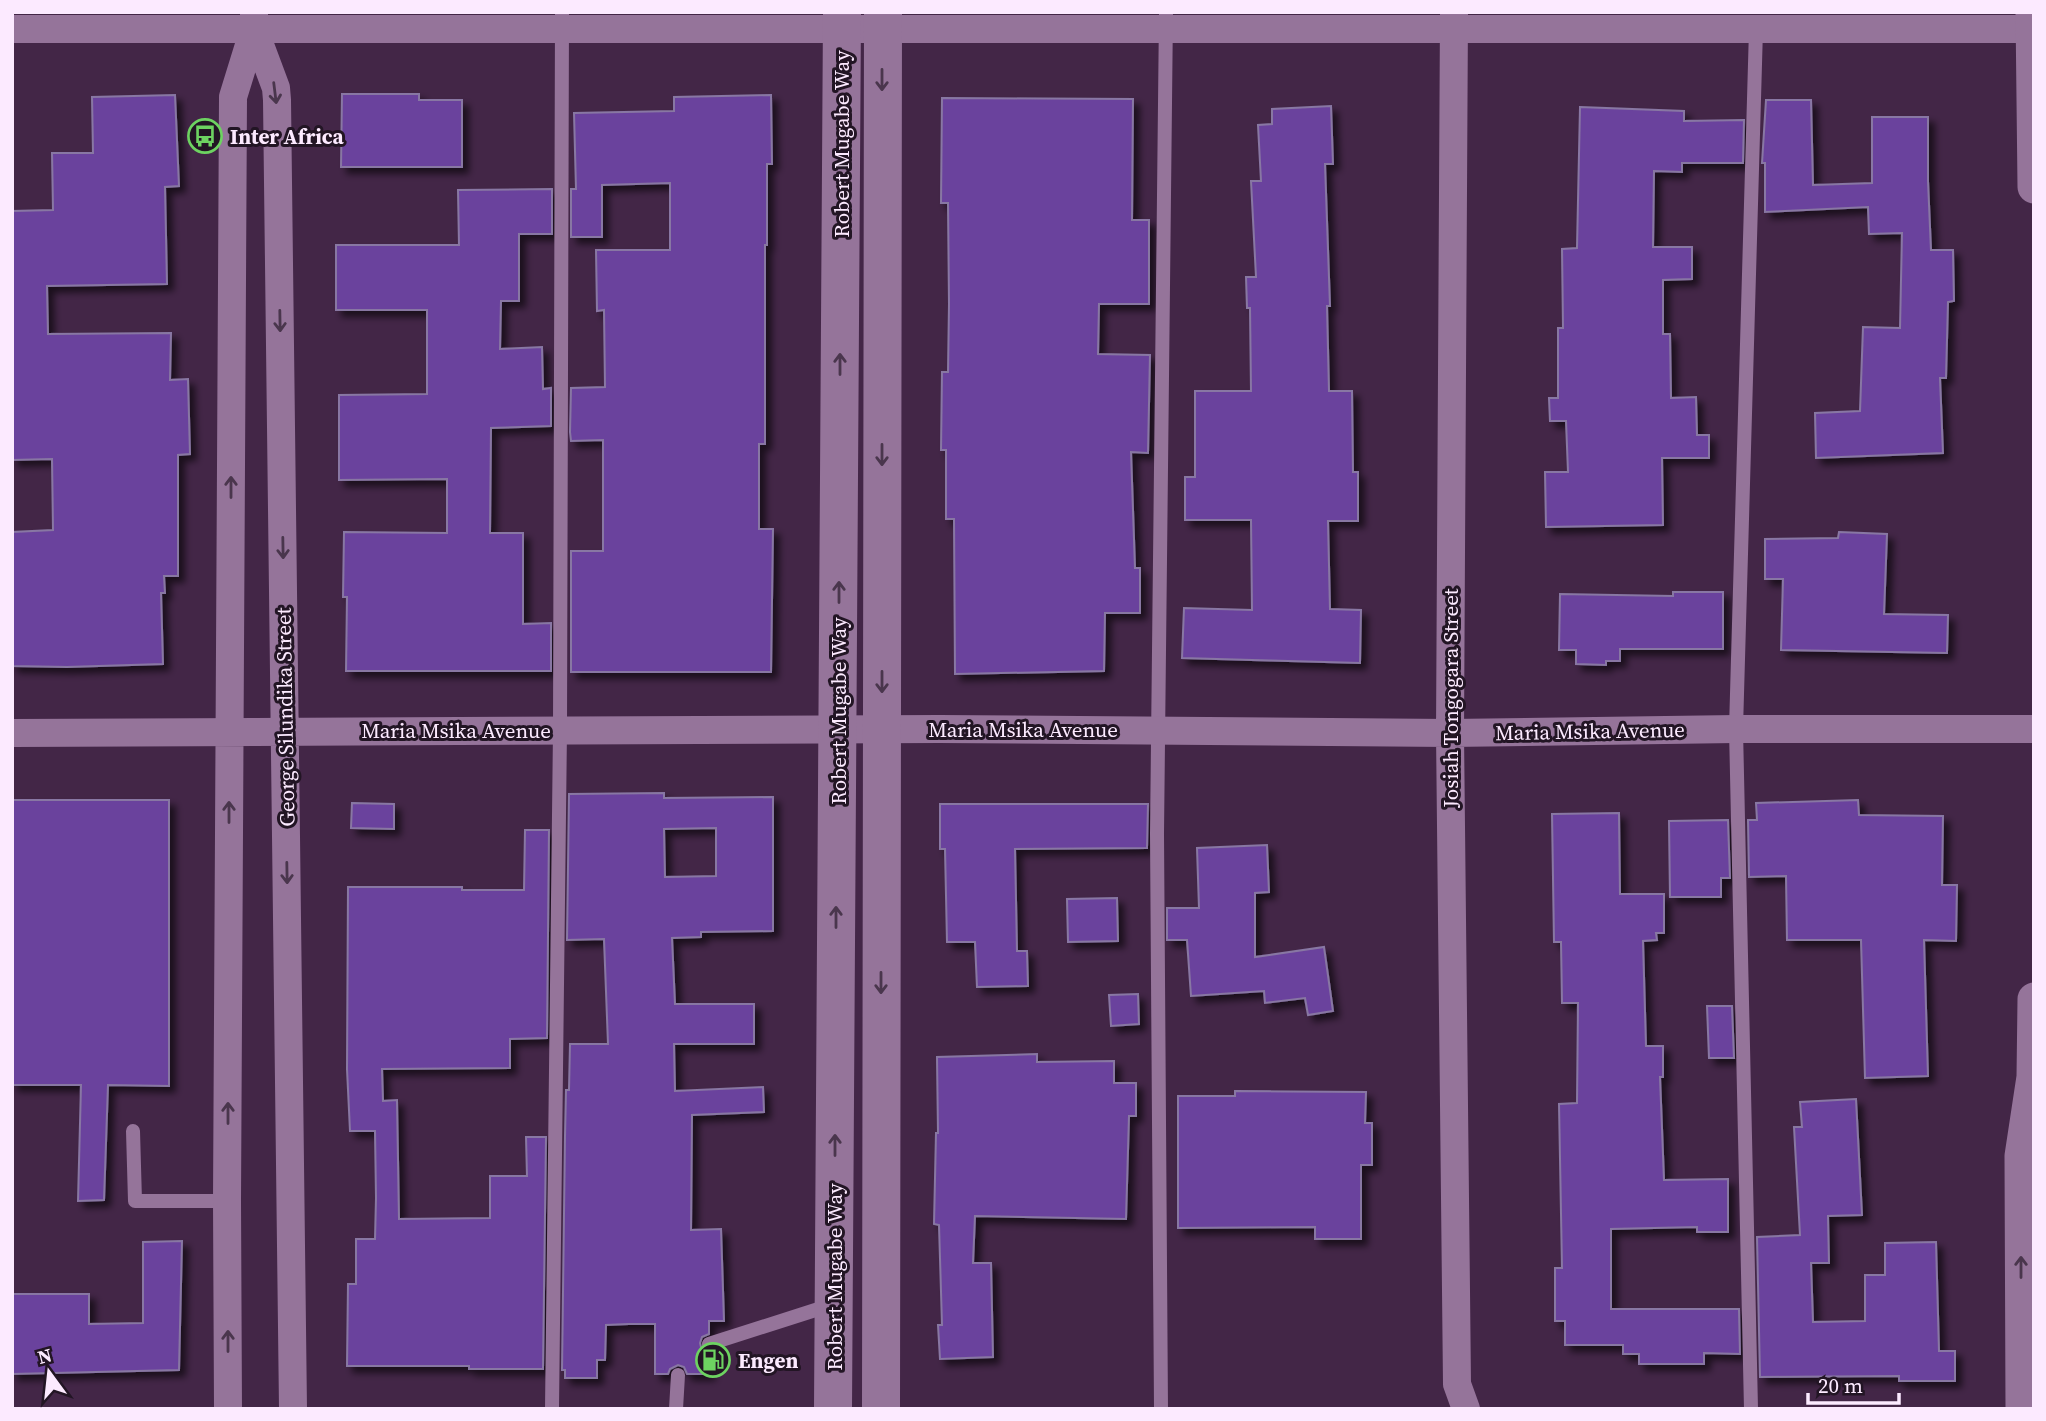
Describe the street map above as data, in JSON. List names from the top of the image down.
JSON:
{
  "streets": {
    "main road": ["Robert Mugabe Way"],
    "street": ["Josiah Tongogara Street", "George Silundika Street", "Maria Msika Avenue"]
  },
  "crossings": [
    ["Robert Mugabe Way", "Maria Msika Avenue"],
    ["Josiah Tongogara Street", "Maria Msika Avenue"],
    ["George Silundika Street", "Maria Msika Avenue"]
  ],
  "places": {
    "bus stop": ["Inter Africa"],
    "fuel station": ["Engen"]
  },
  "scale_bar": "20 m",
  "north": "top"
}
